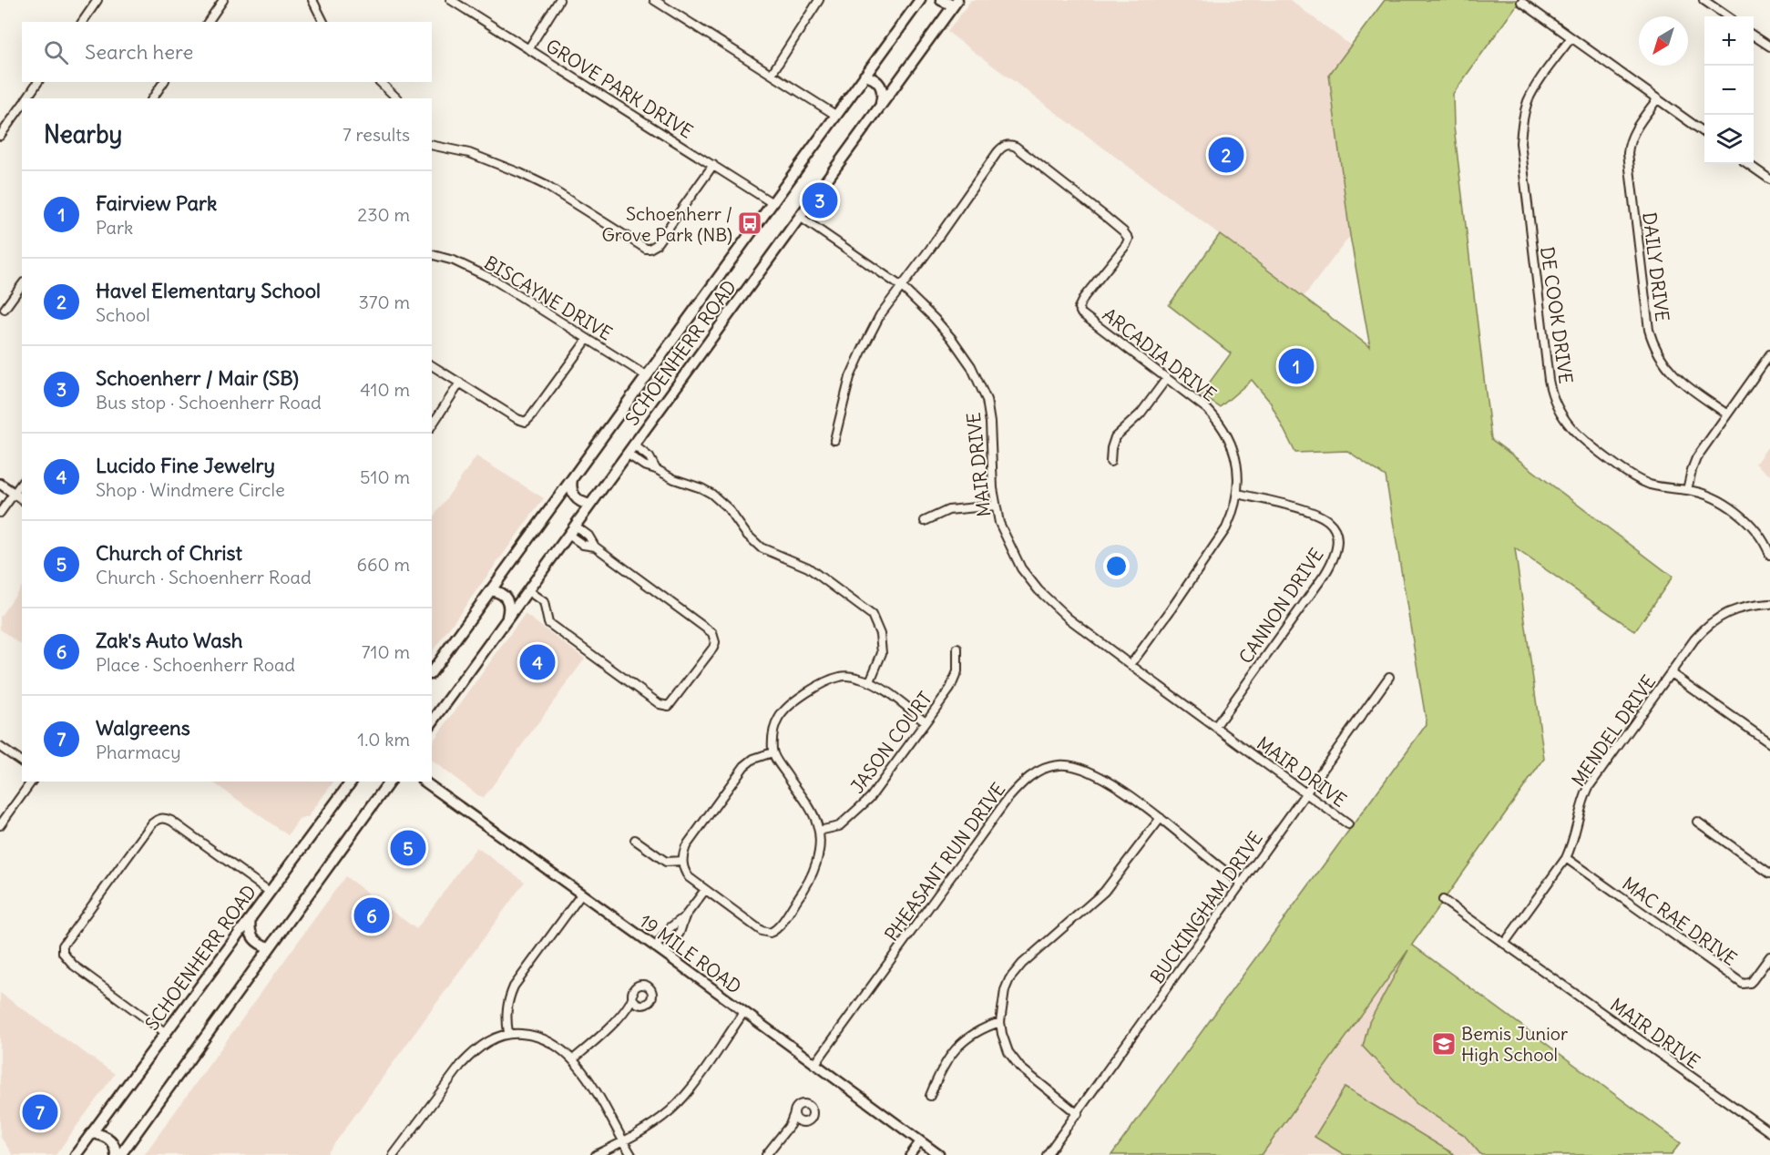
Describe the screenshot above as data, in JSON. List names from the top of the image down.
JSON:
{
  "streets": {
    "main road": ["SCHOENHERR ROAD"],
    "street": [
      "GROVE PARK DRIVE",
      "DAILY DRIVE",
      "BISCAYNE DRIVE",
      "DE COOK DRIVE",
      "ARCADIA DRIVE",
      "MAIR DRIVE",
      "CANNON DRIVE",
      "MENDEL DRIVE",
      "JASON COURT",
      "PHEASANT RUN DRIVE",
      "BUCKINGHAM DRIVE",
      "MAC RAE DRIVE",
      "19 MILE ROAD"
    ]
  },
  "crossings": [
    ["GROVE PARK DRIVE", "SCHOENHERR ROAD"],
    ["BISCAYNE DRIVE", "SCHOENHERR ROAD"],
    ["SCHOENHERR ROAD", "MAIR DRIVE"],
    ["ARCADIA DRIVE", "MAIR DRIVE"],
    ["ARCADIA DRIVE", "CANNON DRIVE"],
    ["MAIR DRIVE", "CANNON DRIVE"],
    ["MAIR DRIVE", "MENDEL DRIVE"],
    ["MAIR DRIVE", "BUCKINGHAM DRIVE"],
    ["MENDEL DRIVE", "MAC RAE DRIVE"],
    ["PHEASANT RUN DRIVE", "BUCKINGHAM DRIVE"],
    ["PHEASANT RUN DRIVE", "19 MILE ROAD"]
  ],
  "places": {
    "bus stop": ["Schoenherr / Grove Park (NB)"],
    "school or university": ["Bemis Junior High School"]
  },
  "north": "bottom left",
  "page": {
    "map_buttons": ["+", "−"],
    "search": "Search here",
    "heading": ["Nearby", "7 results"],
    "pins": [
      "2",
      "3",
      "1",
      "4",
      "5",
      "6",
      "7"
    ],
    "list": [
      {
        "mark": "1",
        "name": "Fairview Park",
        "note": "Park",
        "value": "230 m"
      },
      {
        "mark": "2",
        "name": "Havel Elementary School",
        "note": "School",
        "value": "370 m"
      },
      {
        "mark": "3",
        "name": "Schoenherr / Mair (SB)",
        "note": "Bus stop · Schoenherr Road",
        "value": "410 m"
      },
      {
        "mark": "4",
        "name": "Lucido Fine Jewelry",
        "note": "Shop · Windmere Circle",
        "value": "510 m"
      },
      {
        "mark": "5",
        "name": "Church of Christ",
        "note": "Church · Schoenherr Road",
        "value": "660 m"
      },
      {
        "mark": "6",
        "name": "Zak's Auto Wash",
        "note": "Place · Schoenherr Road",
        "value": "710 m"
      },
      {
        "mark": "7",
        "name": "Walgreens",
        "note": "Pharmacy",
        "value": "1.0 km"
      }
    ]
  }
}
